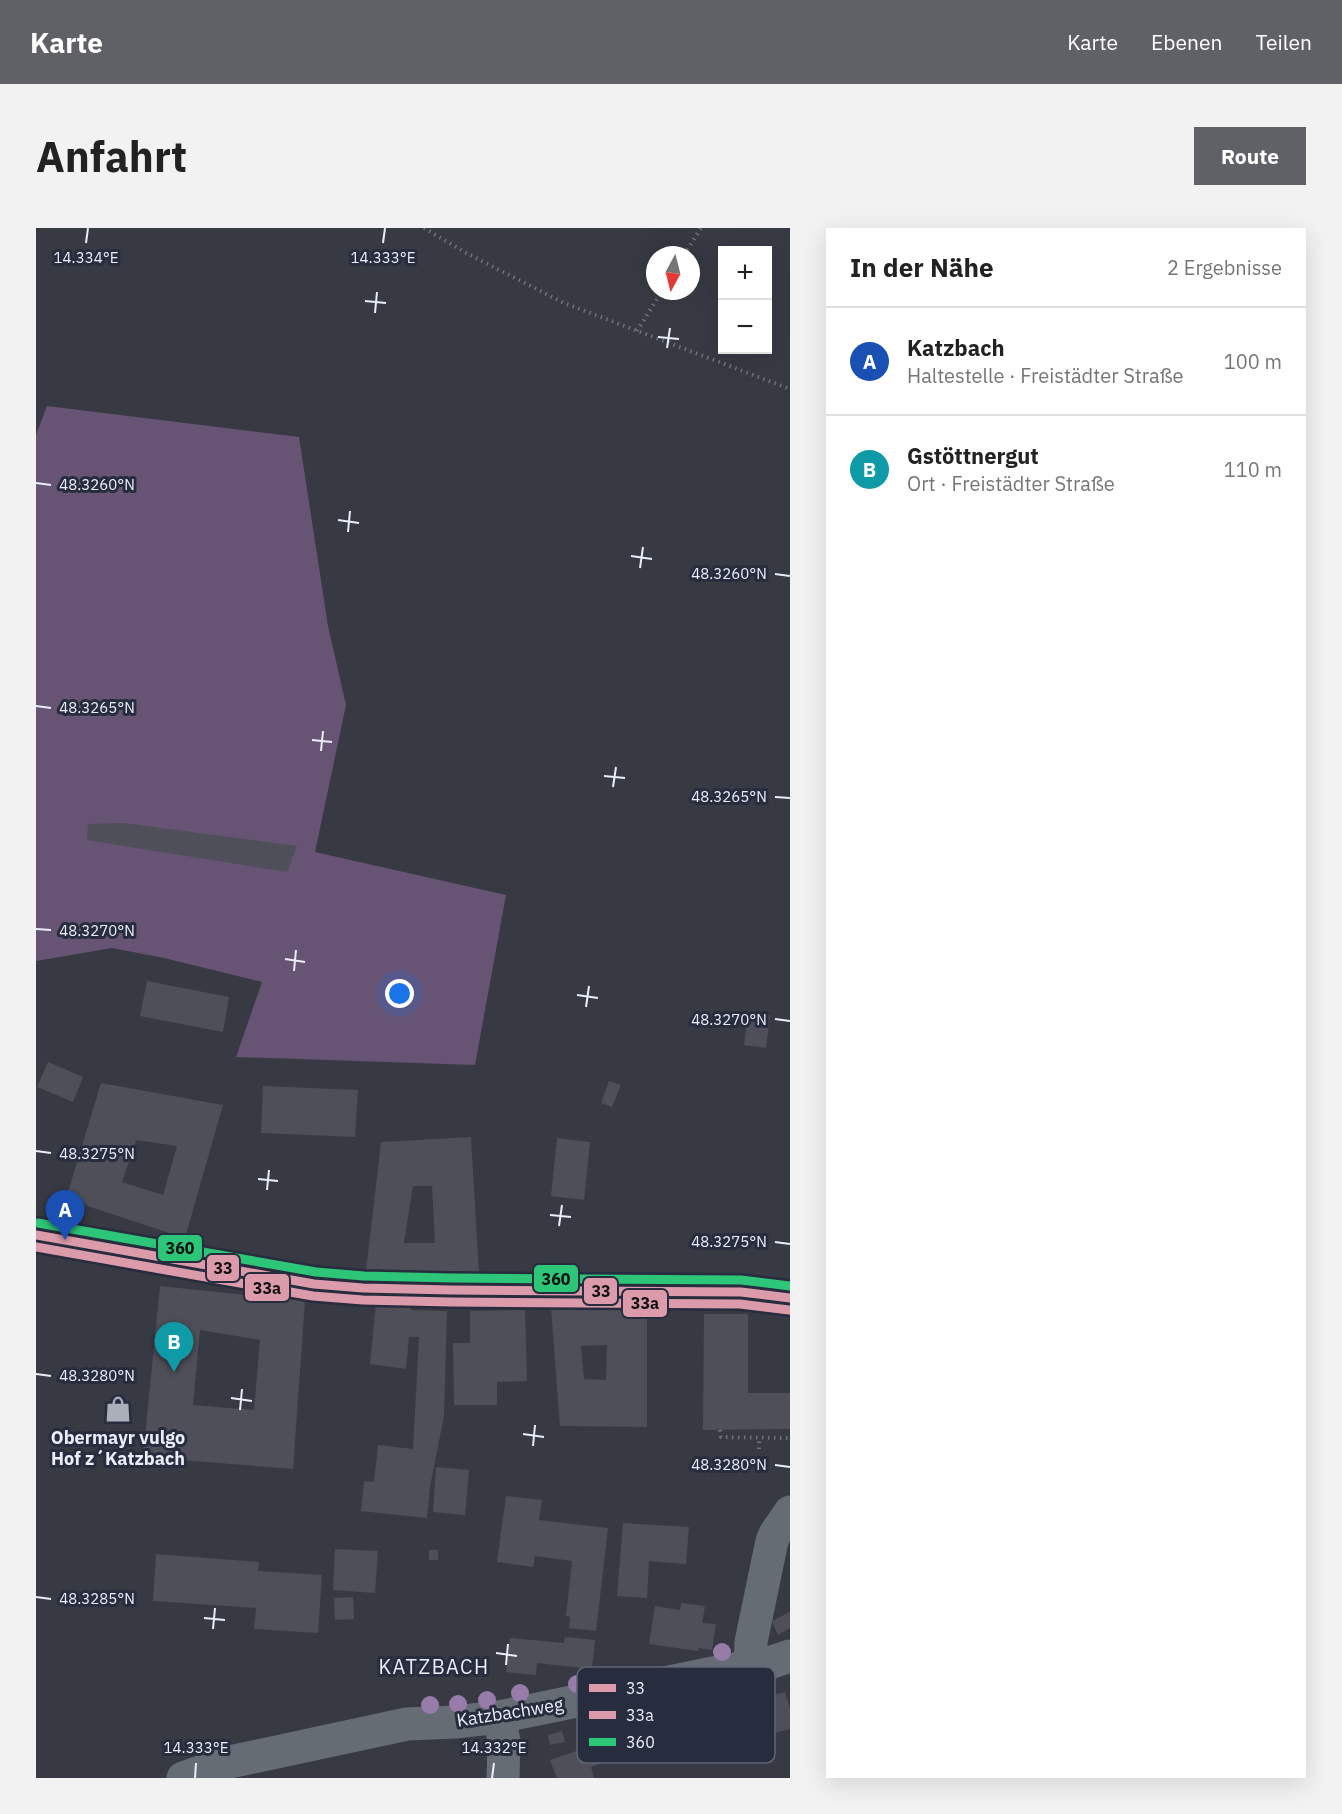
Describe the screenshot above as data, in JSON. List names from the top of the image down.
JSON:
{
  "streets": {
    "street": ["Katzbachweg"]
  },
  "districts": ["KATZBACH"],
  "places": {
    "shop": ["Obermayr vulgo Hof z´Katzbach"]
  },
  "lines": ["transit line 360", "transit line 33", "transit line 33a"],
  "legend": ["33", "33a", "360"],
  "north": "bottom",
  "page": {
    "header": "Karte",
    "nav": ["Karte", "Ebenen", "Teilen"],
    "buttons": "Route",
    "title": "Anfahrt",
    "heading": ["In der Nähe", "2 Ergebnisse"],
    "map_buttons": ["+", "−"],
    "list": [
      {
        "mark": "A",
        "name": "Katzbach",
        "note": "Haltestelle · Freistädter Straße",
        "value": "100 m"
      },
      {
        "mark": "B",
        "name": "Gstöttnergut",
        "note": "Ort · Freistädter Straße",
        "value": "110 m"
      }
    ],
    "pins": ["A", "B"]
  },
  "coordinates": [
    "14.334°E",
    "14.333°E",
    "48.3260°N",
    "48.3265°N",
    "48.3270°N",
    "48.3275°N",
    "48.3280°N",
    "48.3285°N",
    "14.332°E"
  ]
}
